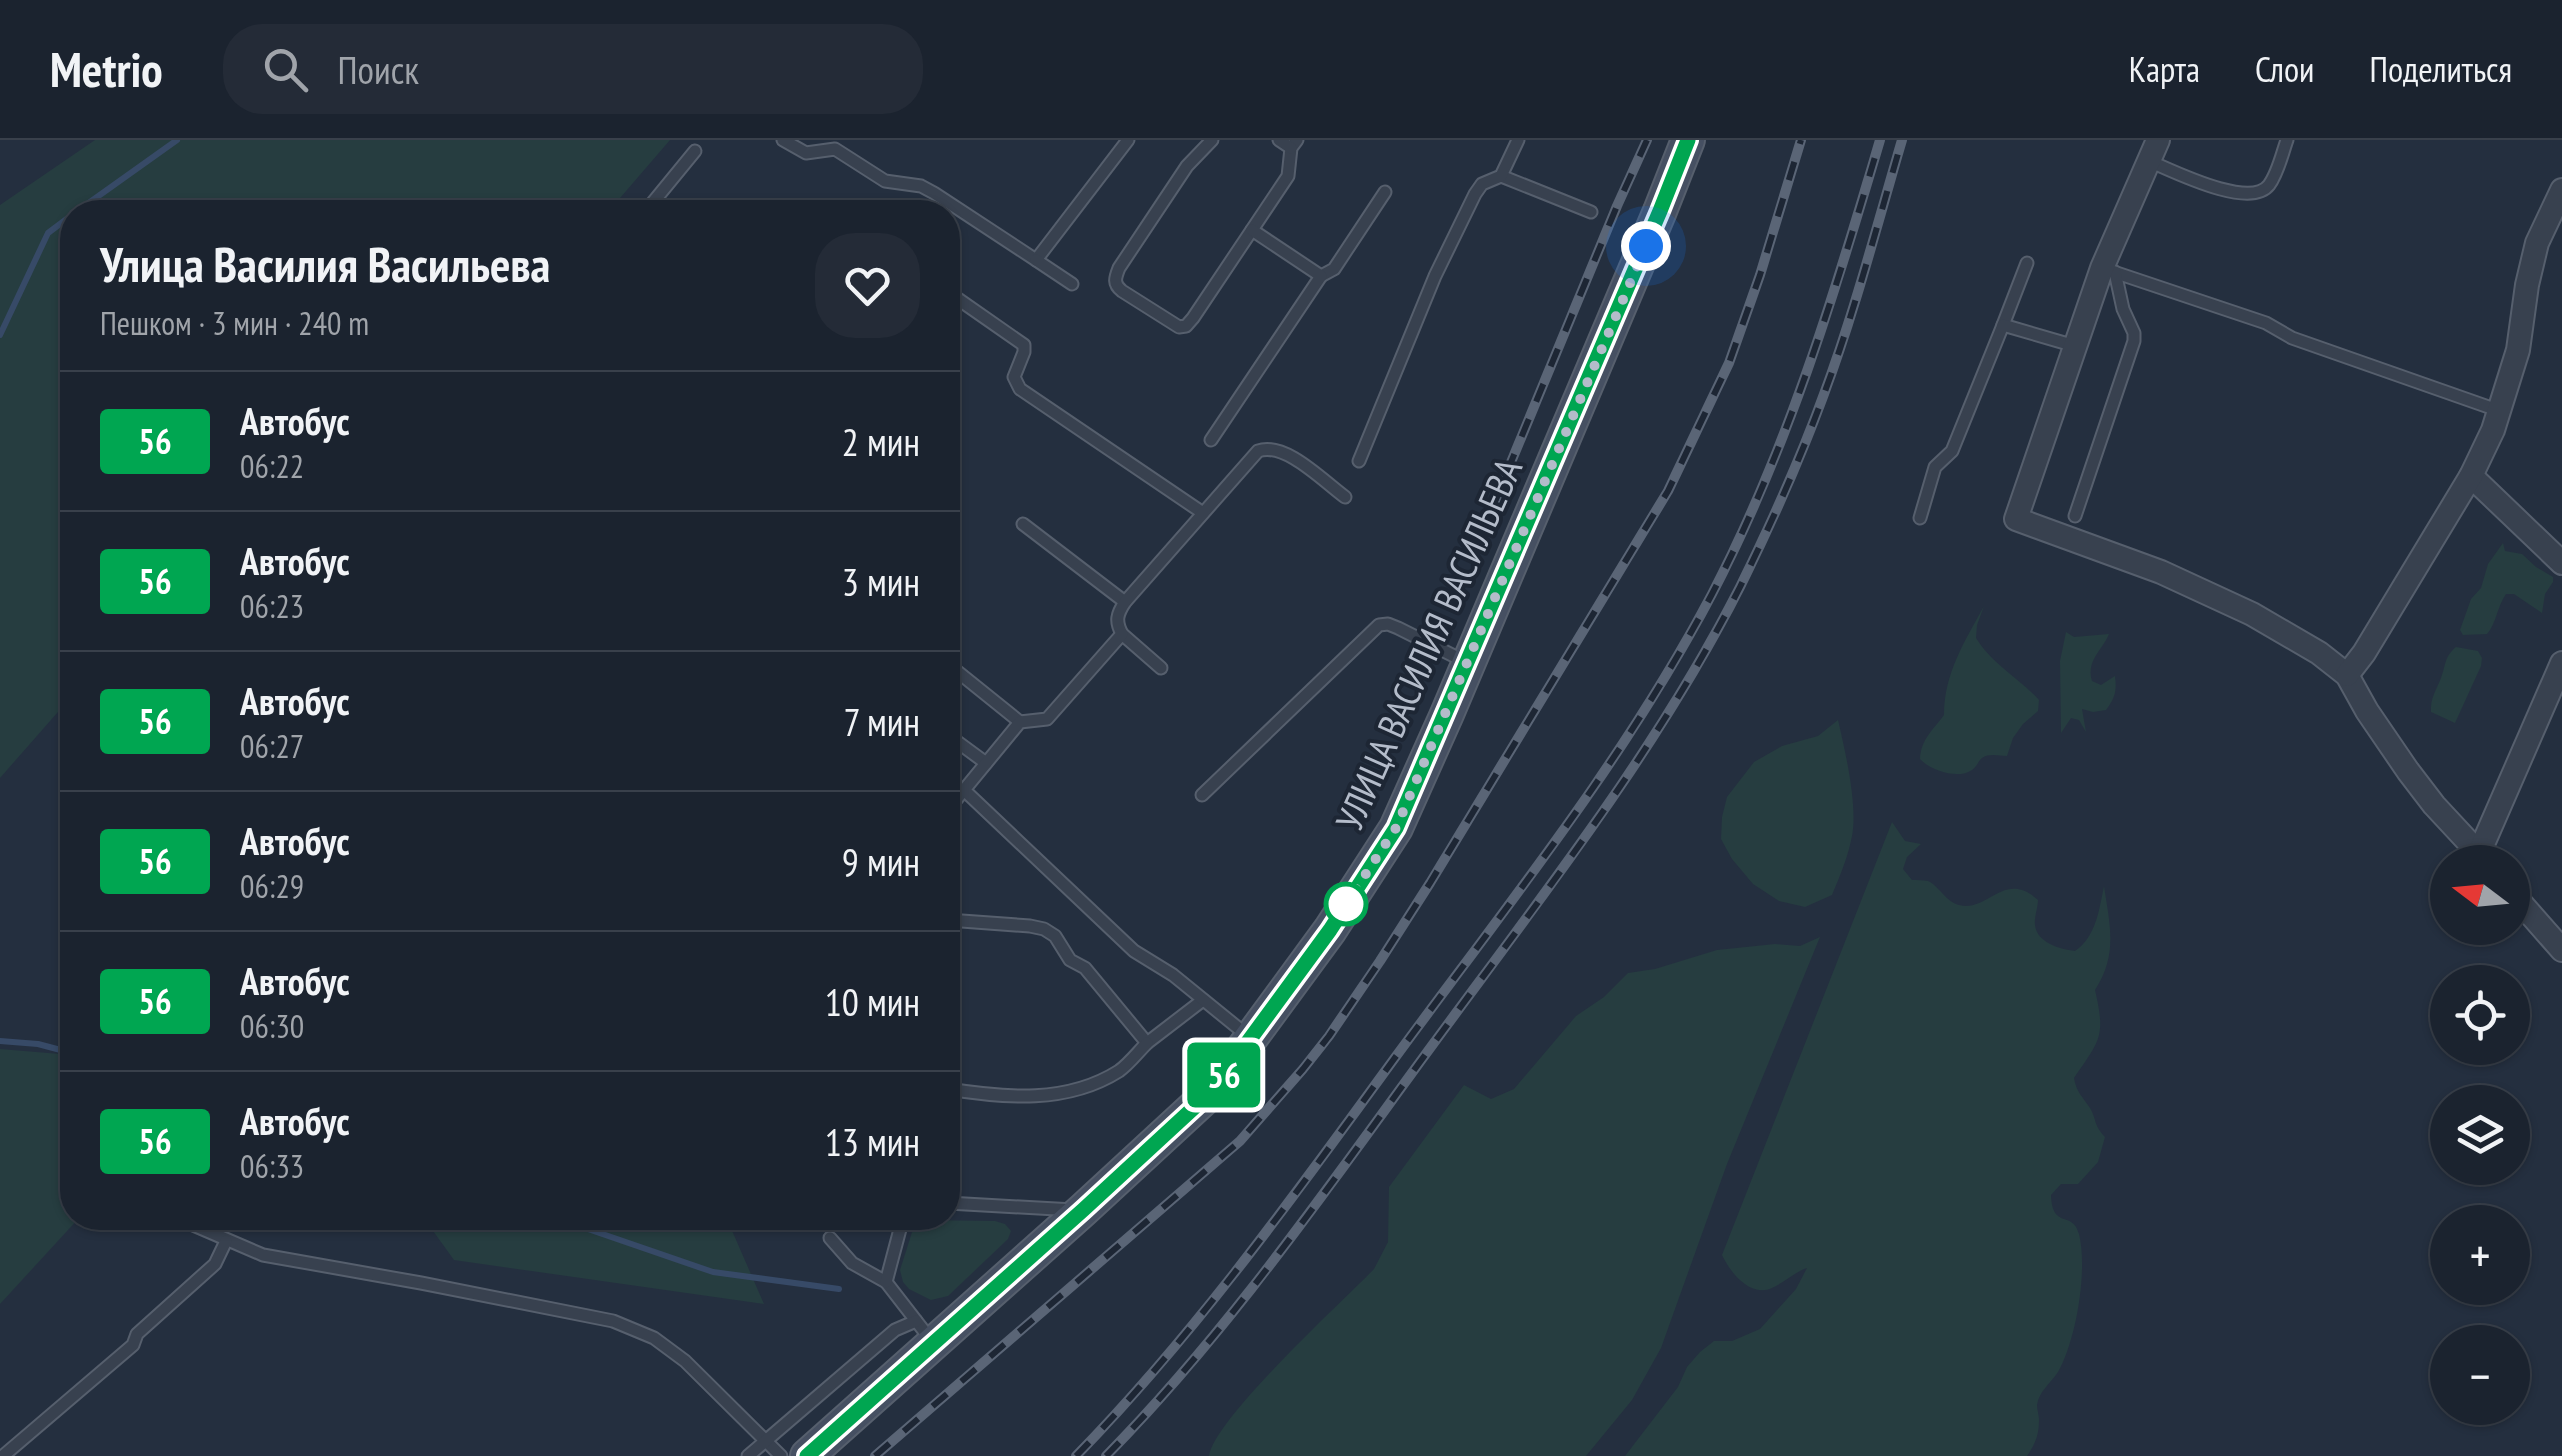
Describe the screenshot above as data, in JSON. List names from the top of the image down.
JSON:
{
  "streets": {
    "main road": ["УЛИЦА ВАСИЛИЯ ВАСИЛЬЕВА"]
  },
  "lines": ["bus line 56"],
  "north": "left",
  "page": {
    "header": "Metrio",
    "search": "Поиск",
    "nav": ["Карта", "Слои", "Поделиться"],
    "on_map": "56",
    "heading": ["Улица Василия Васильева", "Пешком · 3 мин · 240 m"],
    "list": [
      {
        "mark": "56",
        "name": "Автобус",
        "note": "06:22",
        "value": "2 мин"
      },
      {
        "mark": "56",
        "name": "Автобус",
        "note": "06:23",
        "value": "3 мин"
      },
      {
        "mark": "56",
        "name": "Автобус",
        "note": "06:27",
        "value": "7 мин"
      },
      {
        "mark": "56",
        "name": "Автобус",
        "note": "06:29",
        "value": "9 мин"
      },
      {
        "mark": "56",
        "name": "Автобус",
        "note": "06:30",
        "value": "10 мин"
      },
      {
        "mark": "56",
        "name": "Автобус",
        "note": "06:33",
        "value": "13 мин"
      }
    ],
    "map_buttons": ["+", "−"]
  }
}
